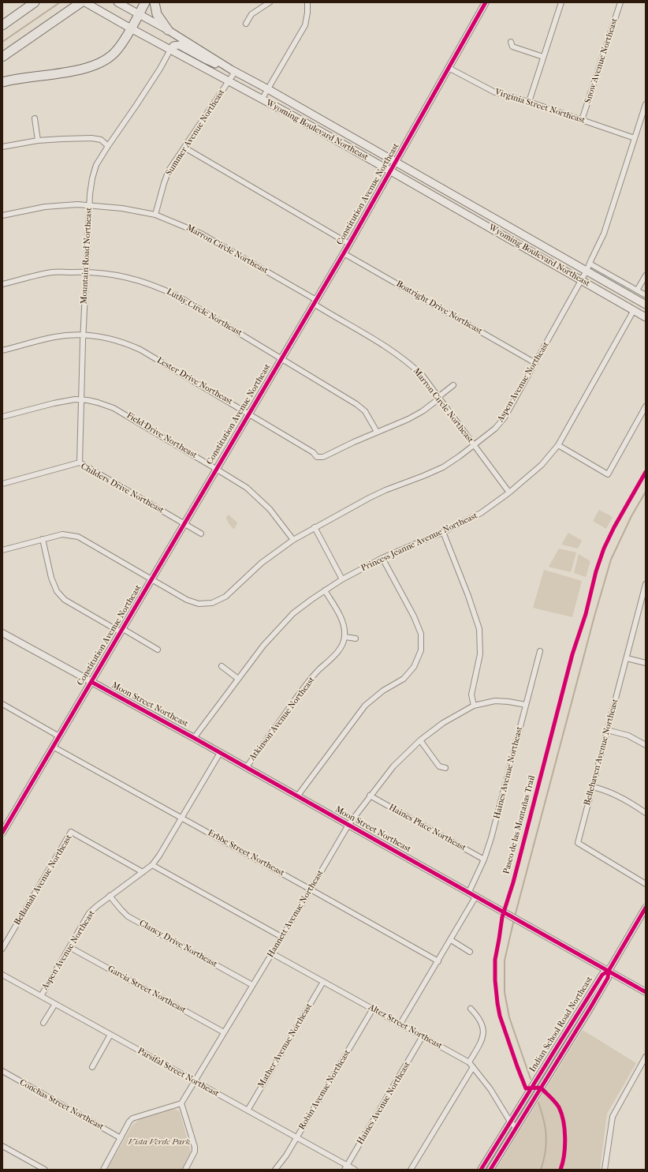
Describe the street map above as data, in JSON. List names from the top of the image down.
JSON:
{
  "streets": {
    "main road": ["Wyoming Boulevard Northeast"],
    "street": [
      "Snow Avenue Northeast",
      "Virginia Street Northeast",
      "Summer Avenue Northeast",
      "Constitution Avenue Northeast",
      "Marron Circle Northeast",
      "Mountain Road Northeast",
      "Boatright Drive Northeast",
      "Luthy Circle Northeast",
      "Lester Drive Northeast",
      "Aspen Avenue Northeast",
      "Field Drive Northeast",
      "Childers Drive Northeast",
      "Princess Jeanne Avenue Northeast",
      "Moon Street Northeast",
      "Atkinson Avenue Northeast",
      "Bellehaven Avenue Northeast",
      "Haines Avenue Northeast",
      "Haines Place Northeast",
      "Erbbe Street Northeast",
      "Bellamah Avenue Northeast",
      "Hannett Avenue Northeast",
      "Clancy Drive Northeast",
      "Garcia Street Northeast",
      "Indian School Road Northeast",
      "Altez Street Northeast",
      "Mather Avenue Northeast",
      "Parsifal Street Northeast",
      "Robin Avenue Northeast",
      "Conchas Street Northeast"
    ],
    "cycle path": ["Paseo de las Montañas Trail"]
  },
  "crossings": [
    ["Snow Avenue Northeast", "Virginia Street Northeast"],
    ["Virginia Street Northeast", "Constitution Avenue Northeast"],
    ["Virginia Street Northeast", "Aspen Avenue Northeast"],
    ["Wyoming Boulevard Northeast", "Summer Avenue Northeast"],
    ["Wyoming Boulevard Northeast", "Constitution Avenue Northeast"],
    ["Wyoming Boulevard Northeast", "Mountain Road Northeast"],
    ["Wyoming Boulevard Northeast", "Aspen Avenue Northeast"],
    ["Wyoming Boulevard Northeast", "Princess Jeanne Avenue Northeast"],
    ["Summer Avenue Northeast", "Marron Circle Northeast"],
    ["Constitution Avenue Northeast", "Marron Circle Northeast"],
    ["Constitution Avenue Northeast", "Boatright Drive Northeast"],
    ["Constitution Avenue Northeast", "Luthy Circle Northeast"],
    ["Constitution Avenue Northeast", "Lester Drive Northeast"],
    ["Constitution Avenue Northeast", "Aspen Avenue Northeast"],
    ["Constitution Avenue Northeast", "Field Drive Northeast"],
    ["Constitution Avenue Northeast", "Childers Drive Northeast"],
    ["Constitution Avenue Northeast", "Moon Street Northeast"],
    ["Constitution Avenue Northeast", "Erbbe Street Northeast"],
    ["Marron Circle Northeast", "Mountain Road Northeast"],
    ["Marron Circle Northeast", "Lester Drive Northeast"],
    ["Marron Circle Northeast", "Aspen Avenue Northeast"],
    ["Marron Circle Northeast", "Princess Jeanne Avenue Northeast"],
    ["Mountain Road Northeast", "Luthy Circle Northeast"],
    ["Mountain Road Northeast", "Lester Drive Northeast"],
    ["Mountain Road Northeast", "Field Drive Northeast"],
    ["Mountain Road Northeast", "Childers Drive Northeast"],
    ["Boatright Drive Northeast", "Aspen Avenue Northeast"],
    ["Luthy Circle Northeast", "Lester Drive Northeast"],
    ["Aspen Avenue Northeast", "Field Drive Northeast"],
    ["Aspen Avenue Northeast", "Bellamah Avenue Northeast"],
    ["Aspen Avenue Northeast", "Clancy Drive Northeast"],
    ["Aspen Avenue Northeast", "Garcia Street Northeast"],
    ["Aspen Avenue Northeast", "Parsifal Street Northeast"],
    ["Princess Jeanne Avenue Northeast", "Moon Street Northeast"],
    ["Moon Street Northeast", "Atkinson Avenue Northeast"],
    ["Moon Street Northeast", "Haines Avenue Northeast"],
    ["Moon Street Northeast", "Hannett Avenue Northeast"],
    ["Moon Street Northeast", "Indian School Road Northeast"],
    ["Haines Avenue Northeast", "Haines Place Northeast"],
    ["Haines Avenue Northeast", "Hannett Avenue Northeast"],
    ["Haines Avenue Northeast", "Altez Street Northeast"],
    ["Haines Avenue Northeast", "Parsifal Street Northeast"],
    ["Haines Place Northeast", "Hannett Avenue Northeast"],
    ["Erbbe Street Northeast", "Hannett Avenue Northeast"],
    ["Hannett Avenue Northeast", "Clancy Drive Northeast"],
    ["Hannett Avenue Northeast", "Garcia Street Northeast"],
    ["Hannett Avenue Northeast", "Altez Street Northeast"],
    ["Hannett Avenue Northeast", "Parsifal Street Northeast"],
    ["Indian School Road Northeast", "Altez Street Northeast"],
    ["Altez Street Northeast", "Mather Avenue Northeast"],
    ["Altez Street Northeast", "Robin Avenue Northeast"],
    ["Mather Avenue Northeast", "Parsifal Street Northeast"],
    ["Parsifal Street Northeast", "Robin Avenue Northeast"]
  ],
  "parks": ["Vista Verde Park"]
}
